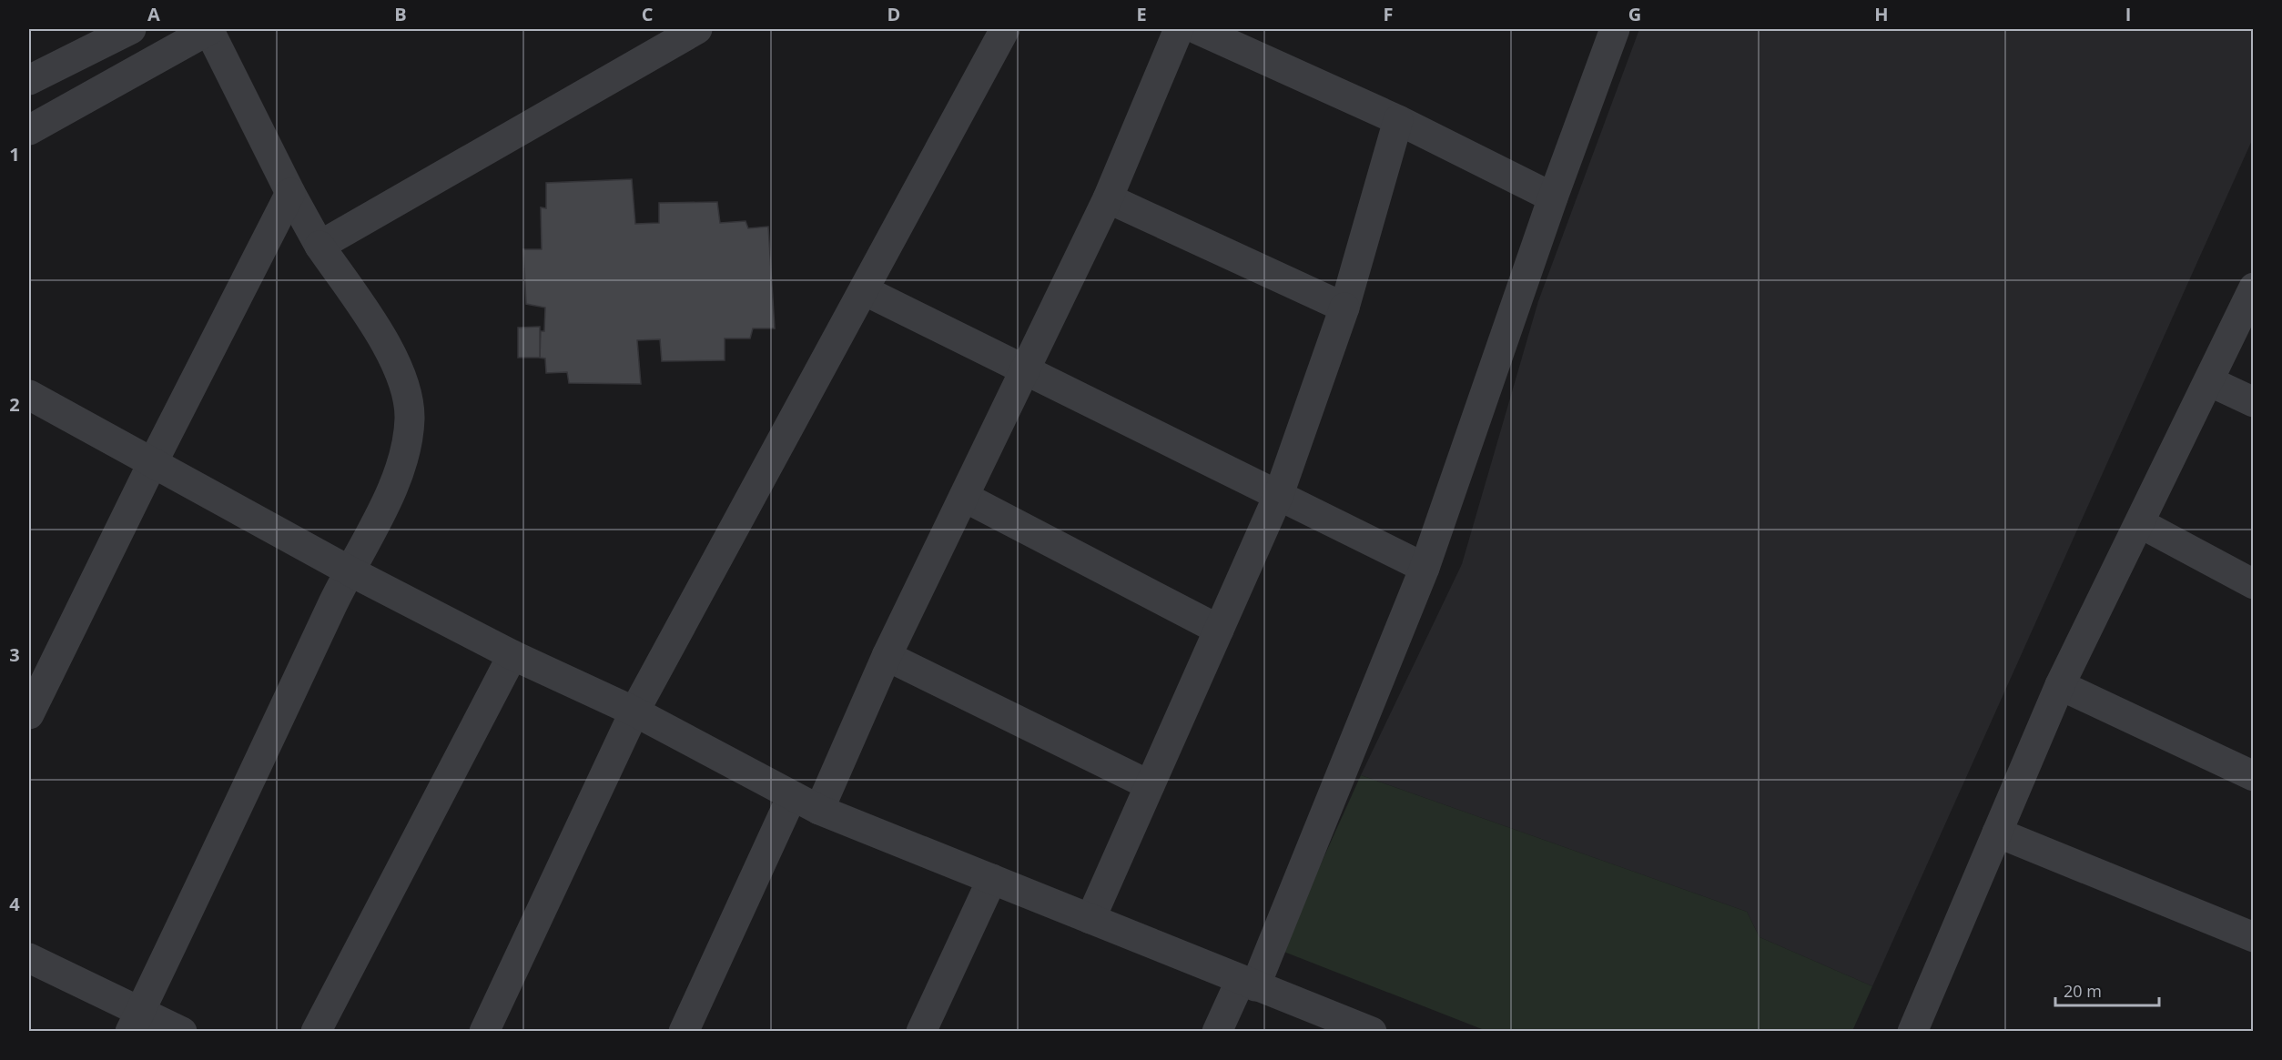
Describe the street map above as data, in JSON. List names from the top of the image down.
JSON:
{
  "scale_bar": "20 m",
  "grid": {
    "columns": [
      "A",
      "B",
      "C",
      "D",
      "E",
      "F",
      "G",
      "H",
      "I"
    ],
    "rows": [
      "1",
      "2",
      "3",
      "4"
    ]
  }
}
